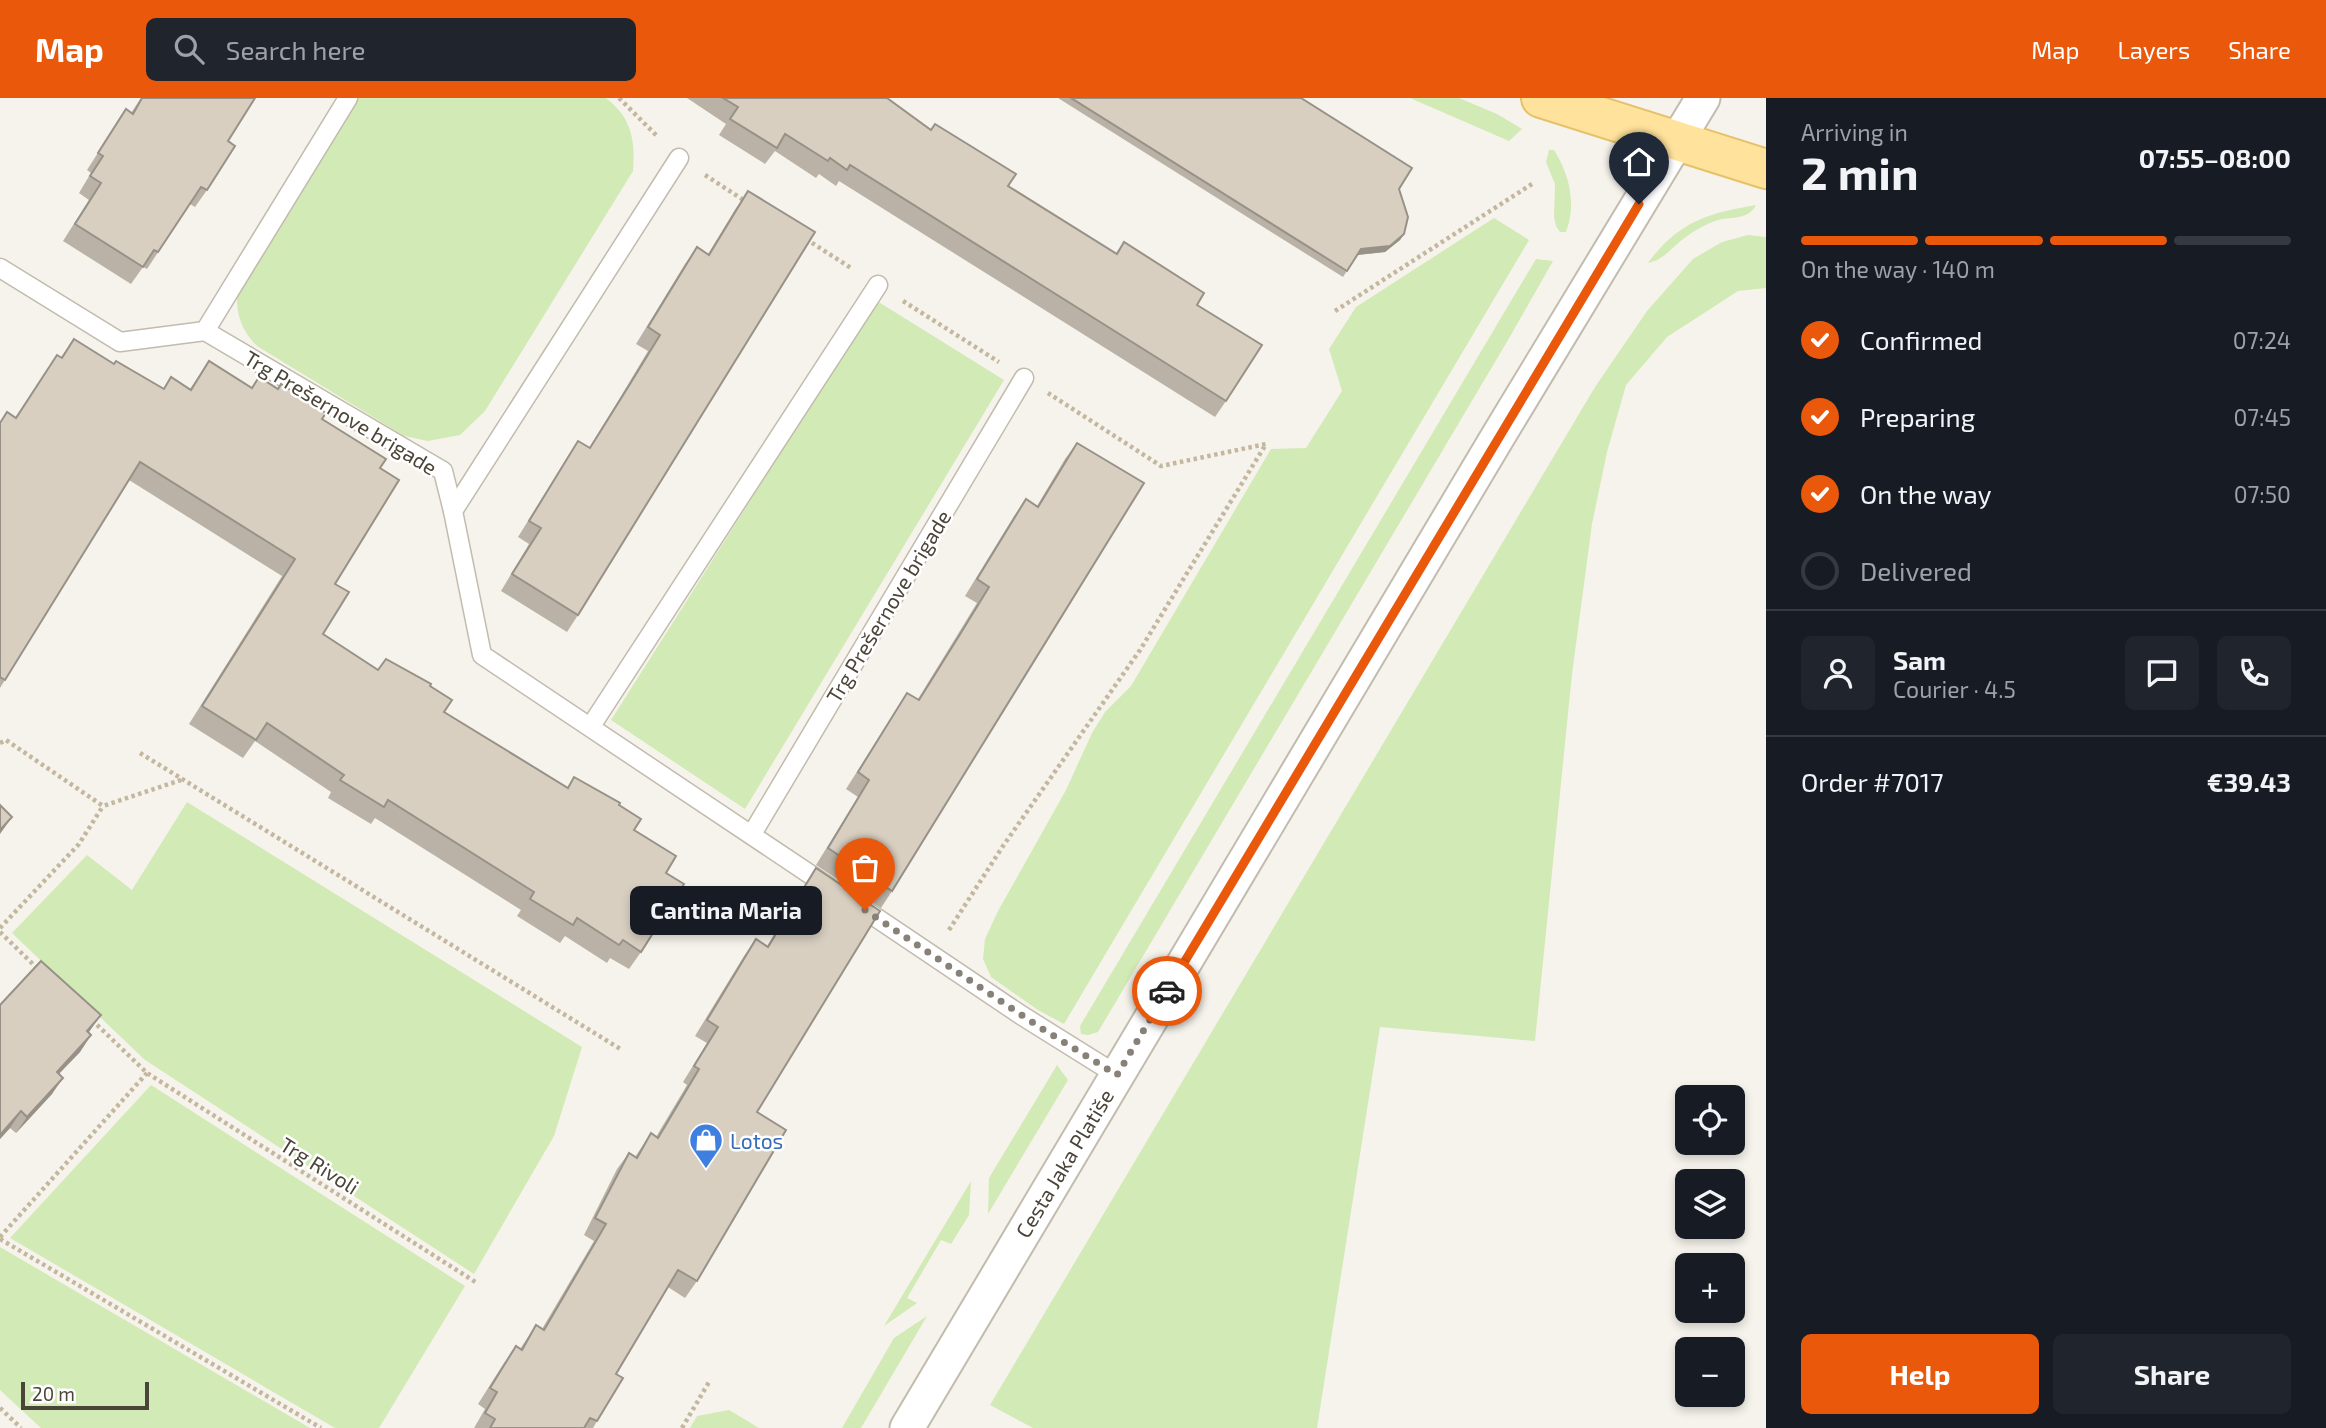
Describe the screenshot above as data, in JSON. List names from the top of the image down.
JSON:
{
  "streets": {
    "street": ["Cesta Jaka Platiše"],
    "lane": ["Trg Prešernove brigade"],
    "path": ["Trg Rivoli"]
  },
  "crossings": [
    ["Trg Prešernove brigade", "Cesta Jaka Platiše"]
  ],
  "places": {
    "other": ["Cantina Maria"],
    "shop": ["Lotos"]
  },
  "scale_bar": "20 m",
  "page": {
    "header": "Map",
    "search": "Search here",
    "nav": ["Map", "Layers", "Share"],
    "heading": ["2 min", "Arriving in", "07:55–08:00"],
    "panel": [
      "Sam",
      "Courier · 4.5",
      "Order #7017",
      "€39.43"
    ],
    "bar": "On the way · 140 m",
    "list": [
      ["Confirmed", "07:24"],
      ["Preparing", "07:45"],
      ["On the way", "07:50"],
      "Delivered"
    ],
    "bubble": "Cantina Maria",
    "map_buttons": ["+", "−"],
    "buttons": ["Help", "Share"],
    "scale": "20 m"
  }
}
